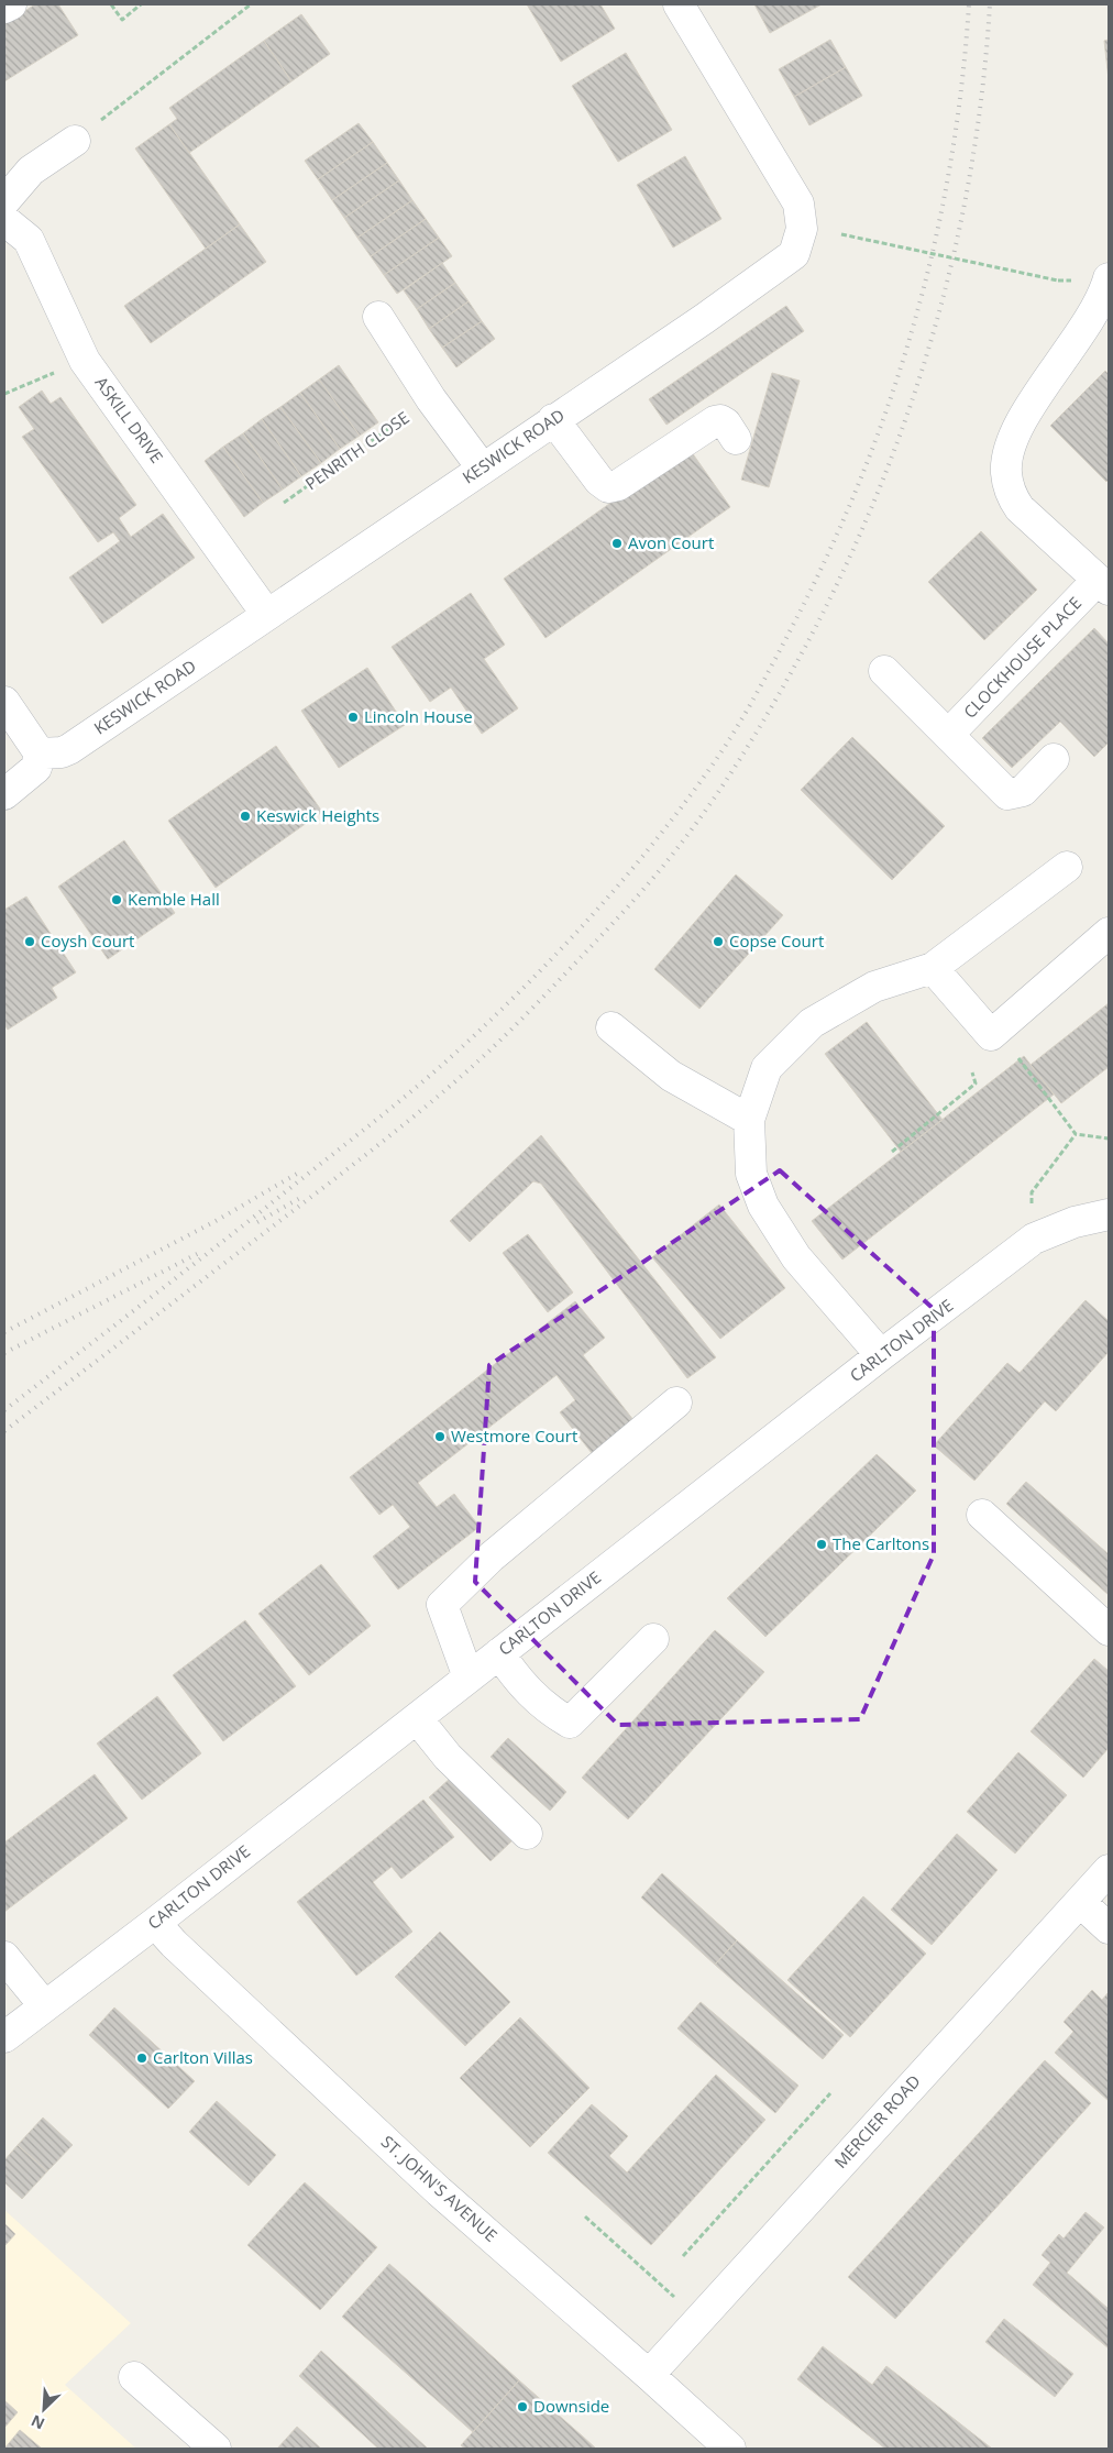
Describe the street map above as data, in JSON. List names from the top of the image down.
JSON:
{
  "streets": {
    "street": [
      "ASKILL DRIVE",
      "KESWICK ROAD",
      "CLOCKHOUSE PLACE",
      "CARLTON DRIVE",
      "MERCIER ROAD",
      "ST. JOHN'S AVENUE"
    ],
    "path": ["PENRITH CLOSE"]
  },
  "crossings": [
    ["ASKILL DRIVE", "KESWICK ROAD"],
    ["CARLTON DRIVE", "ST. JOHN'S AVENUE"],
    ["MERCIER ROAD", "ST. JOHN'S AVENUE"]
  ],
  "places": [
    "Avon Court",
    "Lincoln House",
    "Keswick Heights",
    "Kemble Hall",
    "Coysh Court",
    "Copse Court",
    "Westmore Court",
    "The Carltons",
    "Carlton Villas",
    "Downside"
  ],
  "north": "bottom left"
}
